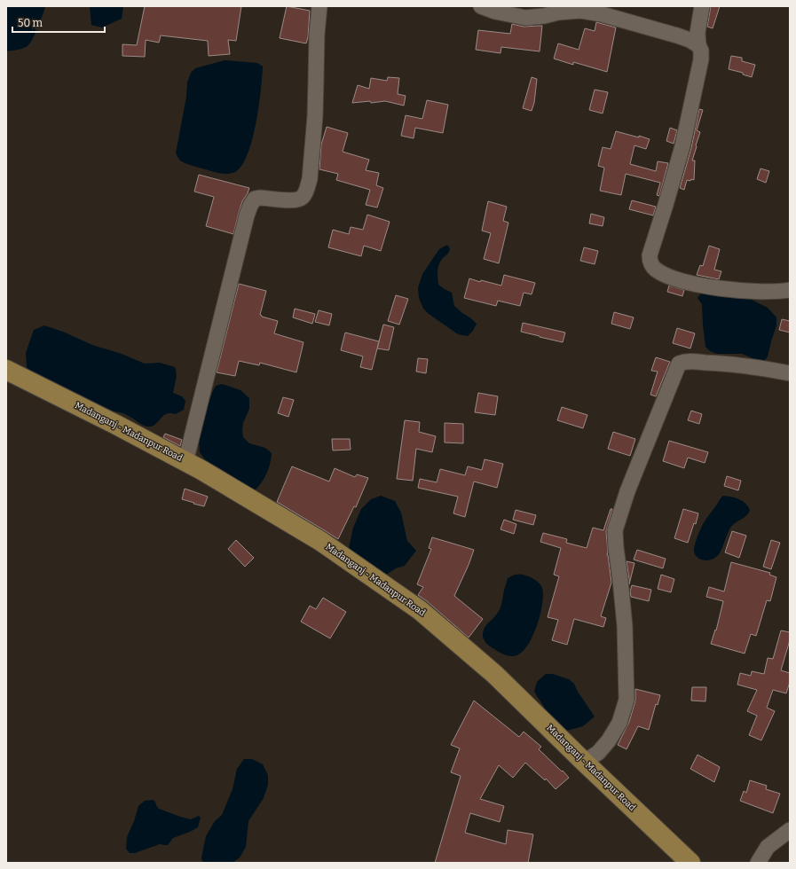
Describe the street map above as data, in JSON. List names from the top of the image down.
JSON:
{
  "streets": {
    "main road": ["Madanganj - Madanpur Road"]
  },
  "scale_bar": "50 m"
}
